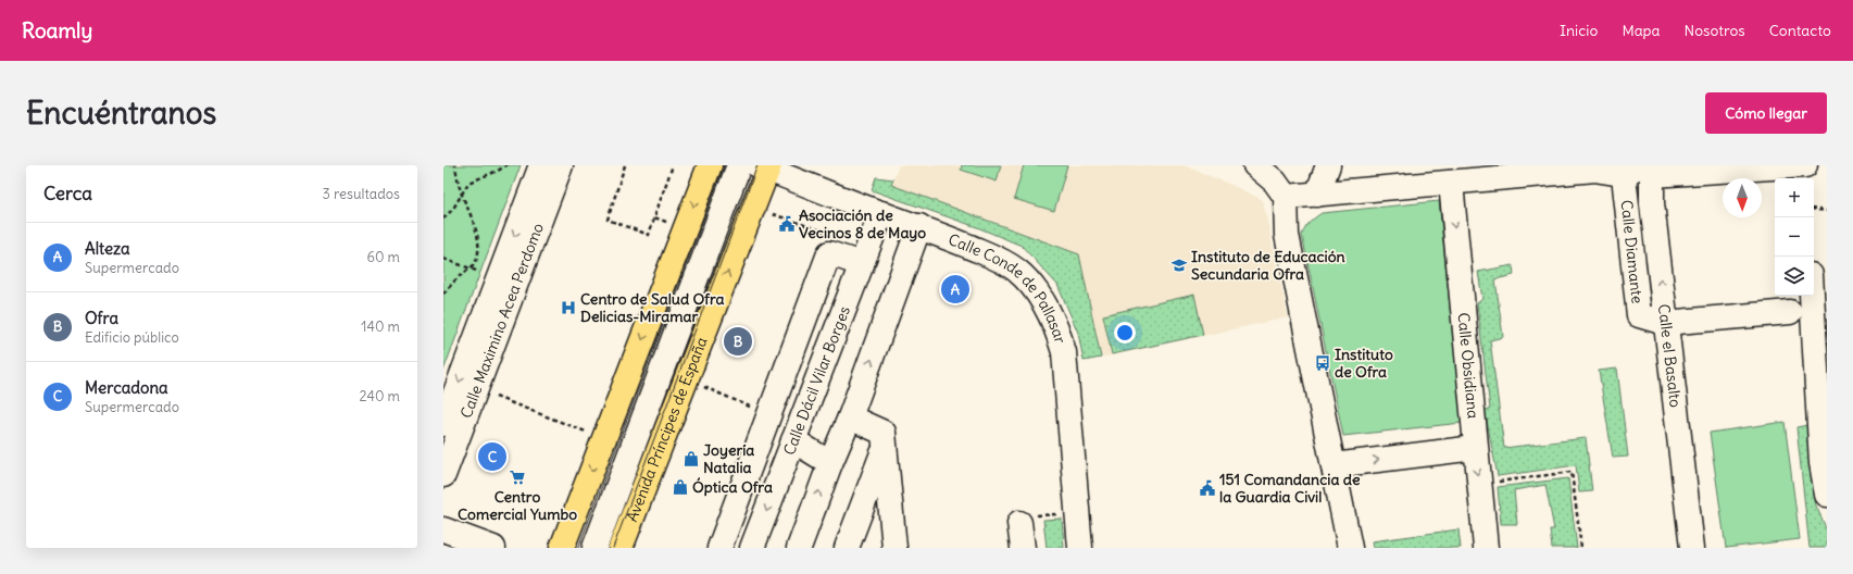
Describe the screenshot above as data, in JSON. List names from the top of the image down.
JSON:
{
  "streets": {
    "main road": ["Avenida Príncipes de España"],
    "street": [
      "Calle Conde de Pallasar",
      "Calle Maximino Acea Perdomo",
      "Calle el Basalto",
      "Calle Obsidiana",
      "Calle Dácil Vilar Borges"
    ]
  },
  "crossings": [
    ["Calle Conde de Pallasar", "Calle Dácil Vilar Borges"],
    ["Calle Conde de Pallasar", "Avenida Príncipes de España"]
  ],
  "places": {
    "public building": ["Asociación de Vecinos 8 de Mayo", "151 Comandancia de la Guardia Civil"],
    "school or university": ["Instituto de Educación Secundaria Ofra"],
    "hospital": ["Centro de Salud Ofra Delicias-Miramar"],
    "bus stop": ["Instituto de Ofra"],
    "shop": ["Joyería Natalia", "Óptica Ofra"],
    "supermarket": ["Centro Comercial Yumbo"]
  },
  "north": "bottom",
  "page": {
    "header": "Roamly",
    "nav": [
      "Inicio",
      "Mapa",
      "Nosotros",
      "Contacto"
    ],
    "buttons": "Cómo llegar",
    "title": "Encuéntranos",
    "heading": ["Cerca", "3 resultados"],
    "map_buttons": ["+", "−"],
    "list": [
      {
        "mark": "A",
        "name": "Alteza",
        "note": "Supermercado",
        "value": "60 m"
      },
      {
        "mark": "B",
        "name": "Ofra",
        "note": "Edificio público",
        "value": "140 m"
      },
      {
        "mark": "C",
        "name": "Mercadona",
        "note": "Supermercado",
        "value": "240 m"
      }
    ],
    "pins": ["A", "B", "C"]
  }
}
